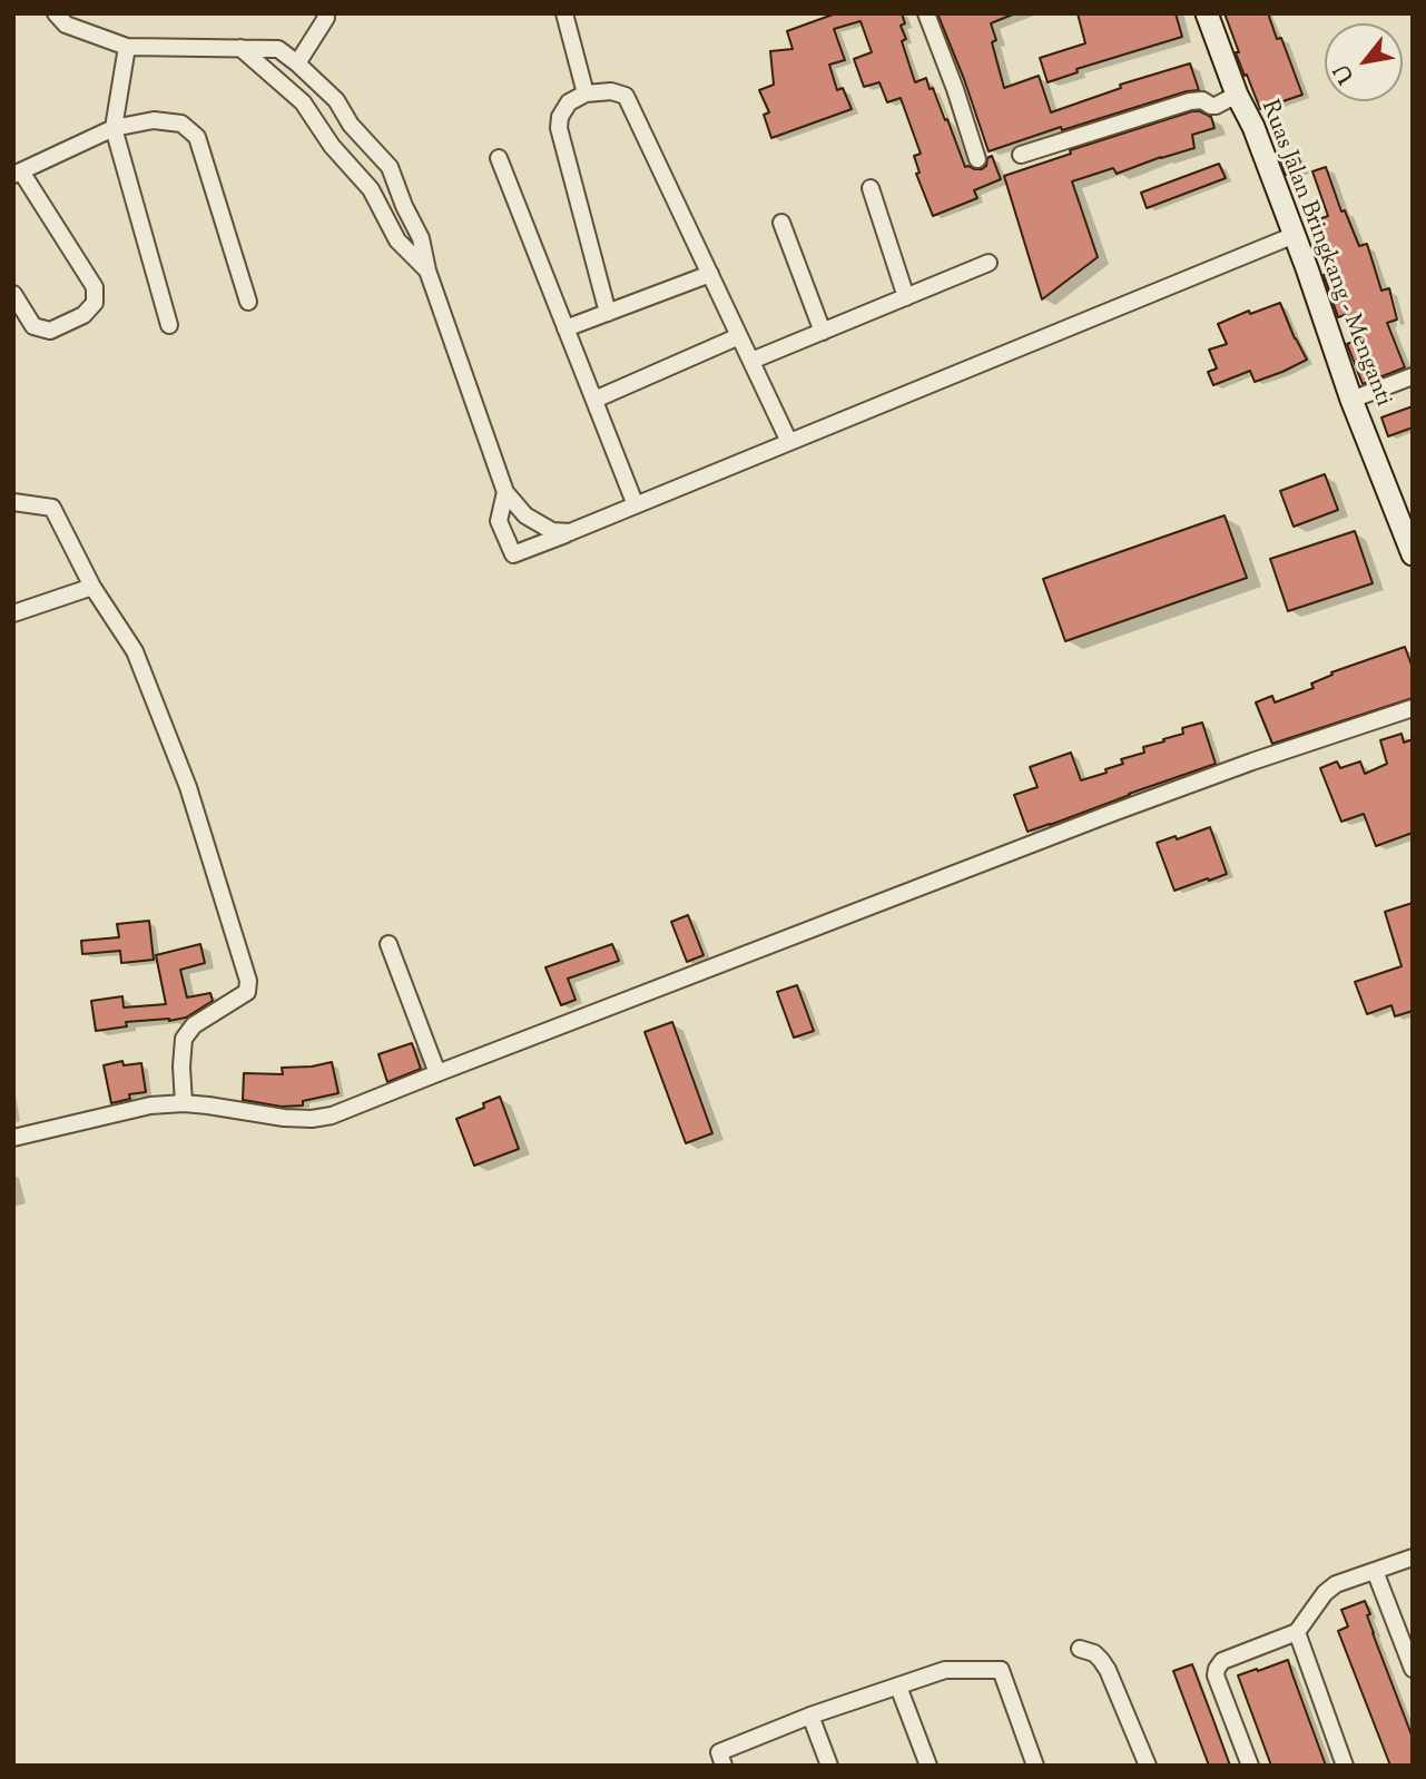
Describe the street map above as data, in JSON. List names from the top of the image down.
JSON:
{
  "streets": {
    "main road": ["Ruas Jalan Bringkang - Menganti"]
  },
  "north": "bottom left"
}
